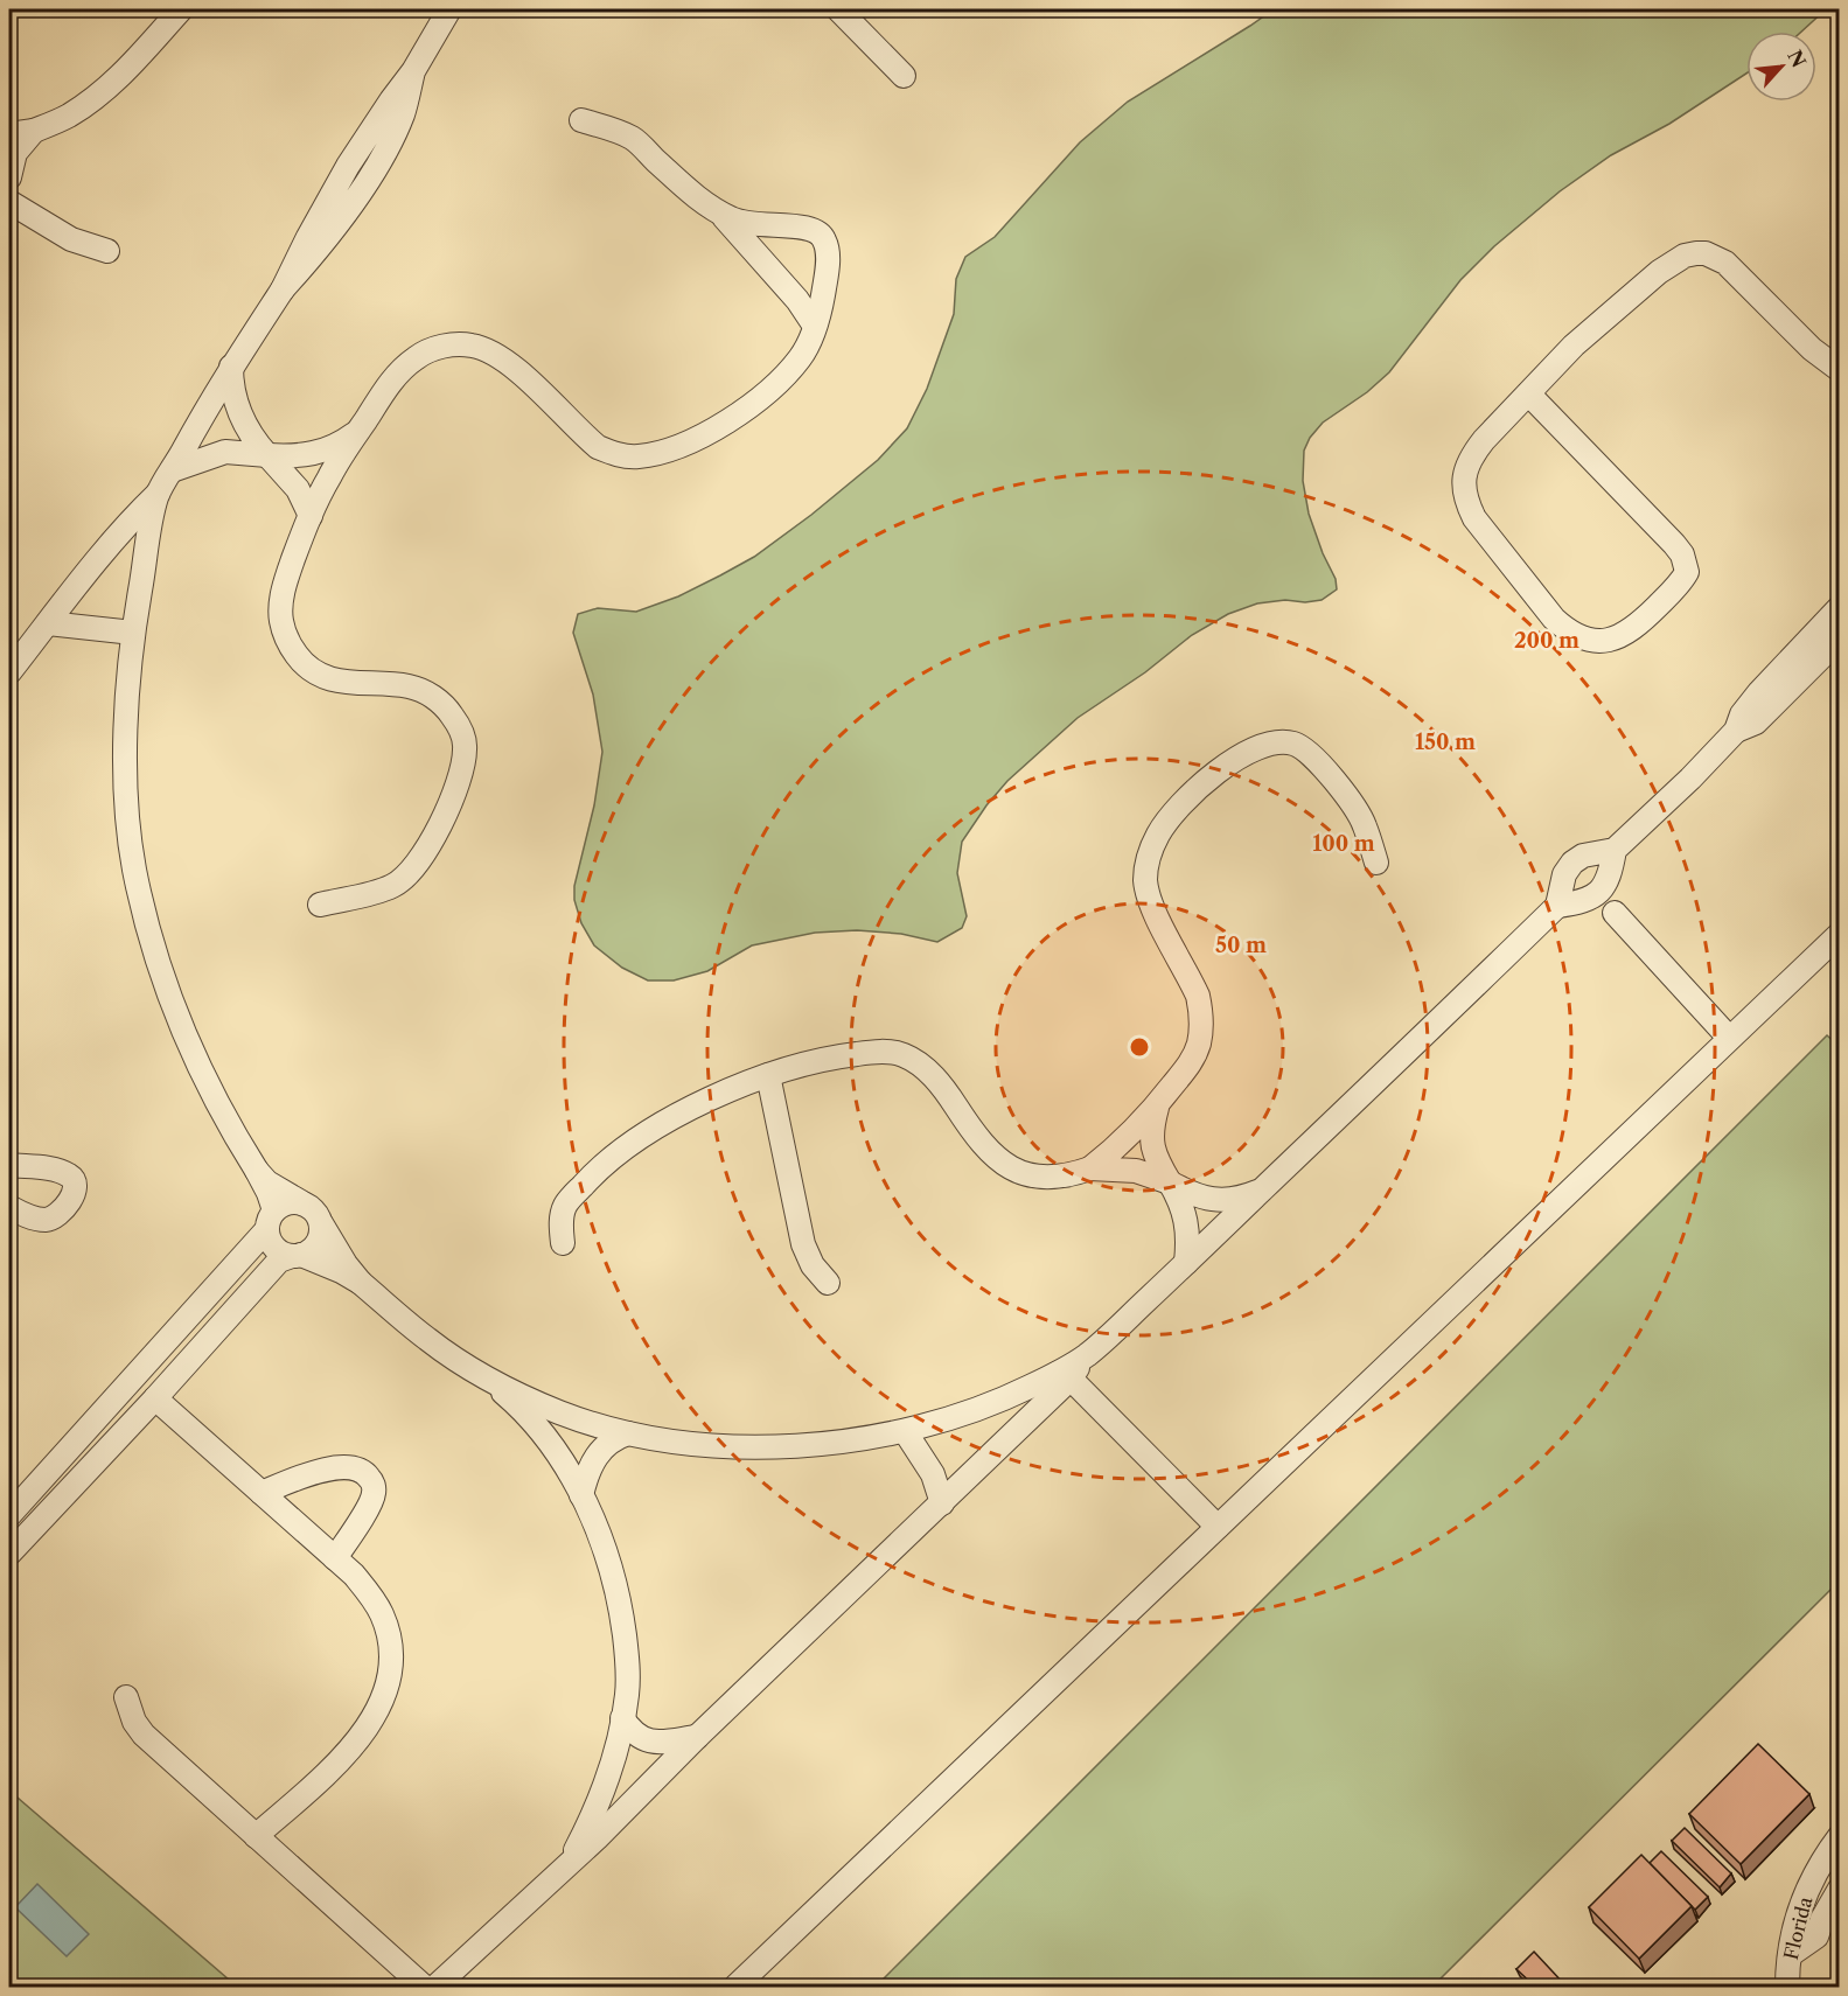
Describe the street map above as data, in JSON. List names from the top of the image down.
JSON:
{
  "streets": {
    "street": ["Florida"]
  },
  "north": "top right",
  "rings": [
    "200 m",
    "150 m",
    "100 m",
    "50 m"
  ]
}
